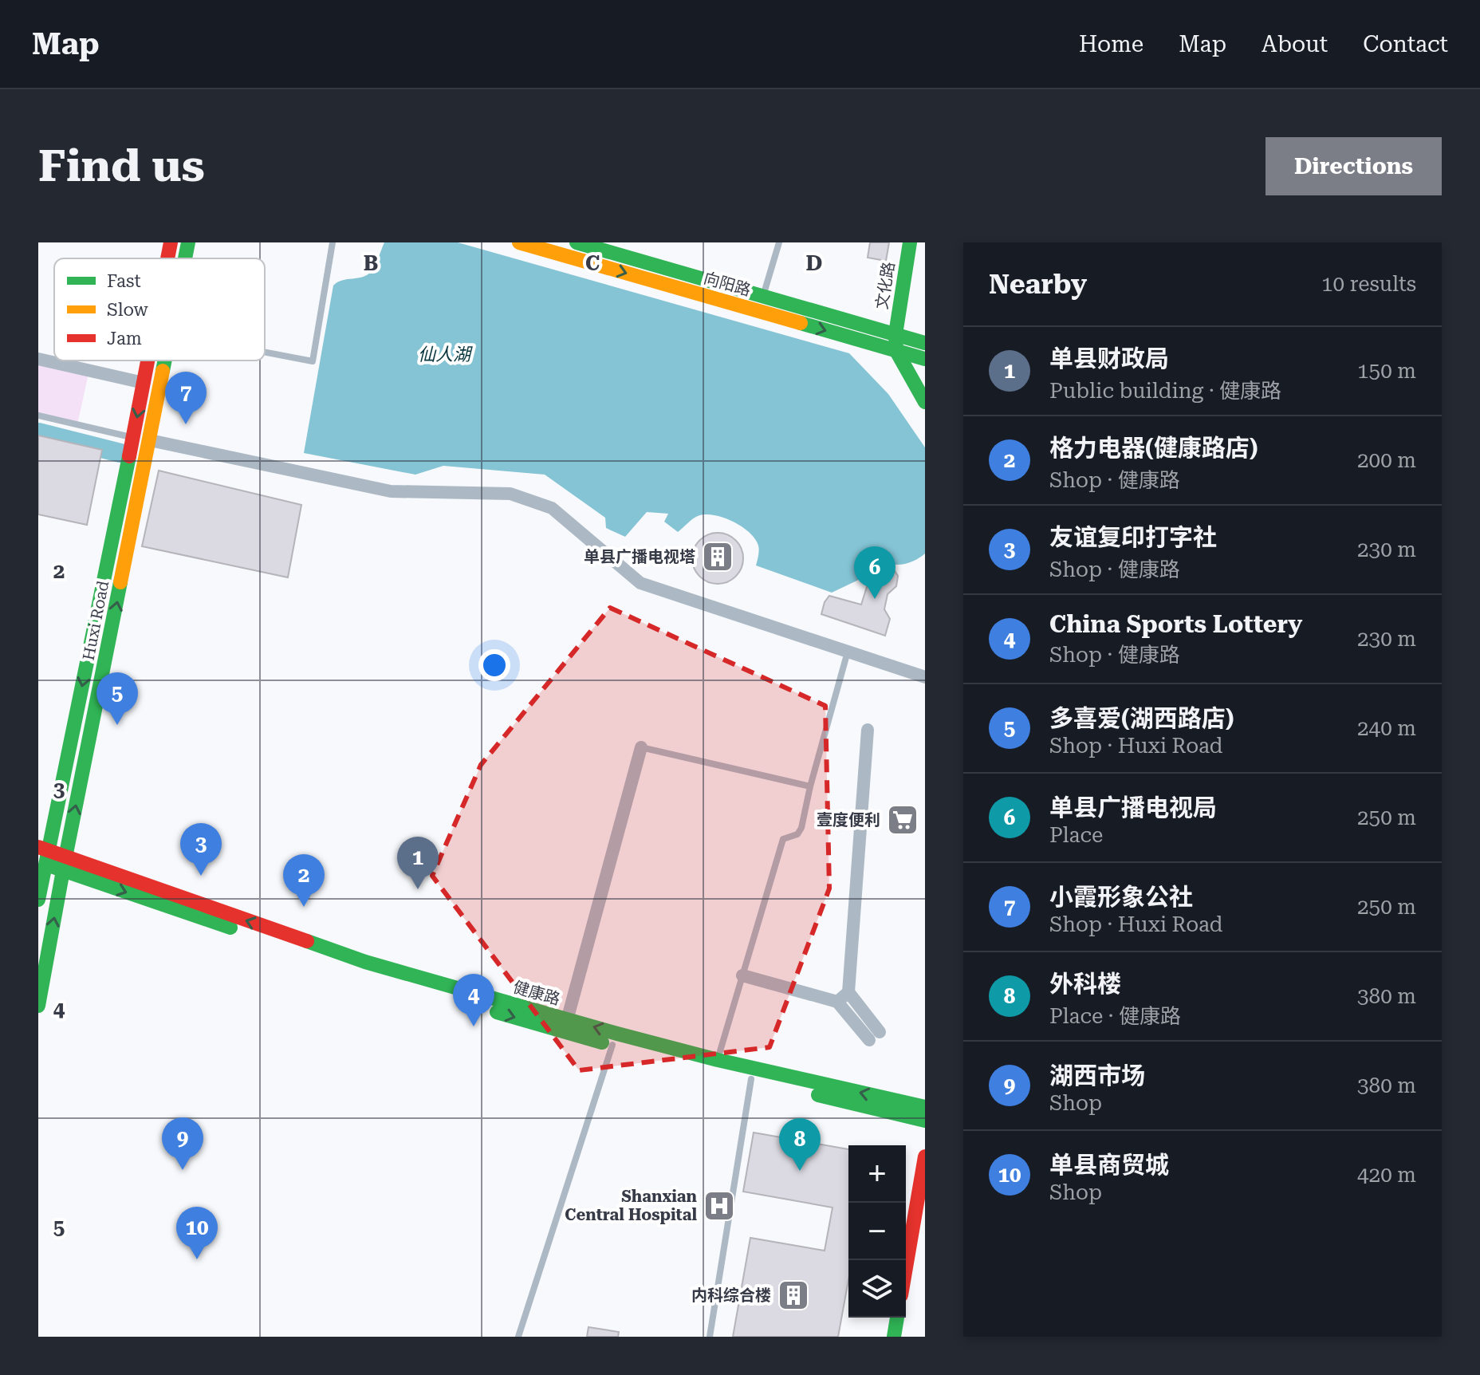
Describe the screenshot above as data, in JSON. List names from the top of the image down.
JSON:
{
  "streets": {
    "main road": [
      "向阳路",
      "文化路",
      "Huxi Road",
      "健康路"
    ]
  },
  "crossings": [
    ["向阳路", "文化路"],
    ["Huxi Road", "健康路"]
  ],
  "water": ["仙人湖"],
  "places": {
    "building": ["单县广播电视塔", "内科综合楼"],
    "supermarket": ["壹度便利"],
    "hospital": ["Shanxian Central Hospital"]
  },
  "legend": ["Fast", "Slow", "Jam"],
  "page": {
    "header": "Map",
    "nav": [
      "Home",
      "Map",
      "About",
      "Contact"
    ],
    "buttons": "Directions",
    "title": "Find us",
    "heading": ["Nearby", "10 results"],
    "list": [
      {
        "mark": "1",
        "name": "单县财政局",
        "note": "Public building · 健康路",
        "value": "150 m"
      },
      {
        "mark": "2",
        "name": "格力电器(健康路店)",
        "note": "Shop · 健康路",
        "value": "200 m"
      },
      {
        "mark": "3",
        "name": "友谊复印打字社",
        "note": "Shop · 健康路",
        "value": "230 m"
      },
      {
        "mark": "4",
        "name": "China Sports Lottery",
        "note": "Shop · 健康路",
        "value": "230 m"
      },
      {
        "mark": "5",
        "name": "多喜爱(湖西路店)",
        "note": "Shop · Huxi Road",
        "value": "240 m"
      },
      {
        "mark": "6",
        "name": "单县广播电视局",
        "note": "Place",
        "value": "250 m"
      },
      {
        "mark": "7",
        "name": "小霞形象公社",
        "note": "Shop · Huxi Road",
        "value": "250 m"
      },
      {
        "mark": "8",
        "name": "外科楼",
        "note": "Place · 健康路",
        "value": "380 m"
      },
      {
        "mark": "9",
        "name": "湖西市场",
        "note": "Shop",
        "value": "380 m"
      },
      {
        "mark": "10",
        "name": "单县商贸城",
        "note": "Shop",
        "value": "420 m"
      }
    ],
    "pins": [
      "7",
      "6",
      "5",
      "3",
      "1",
      "2",
      "4",
      "9",
      "8",
      "10"
    ],
    "map_buttons": ["+", "−"]
  },
  "grid": {
    "columns": ["B", "C", "D"],
    "rows": [
      "2",
      "3",
      "4",
      "5"
    ]
  }
}
